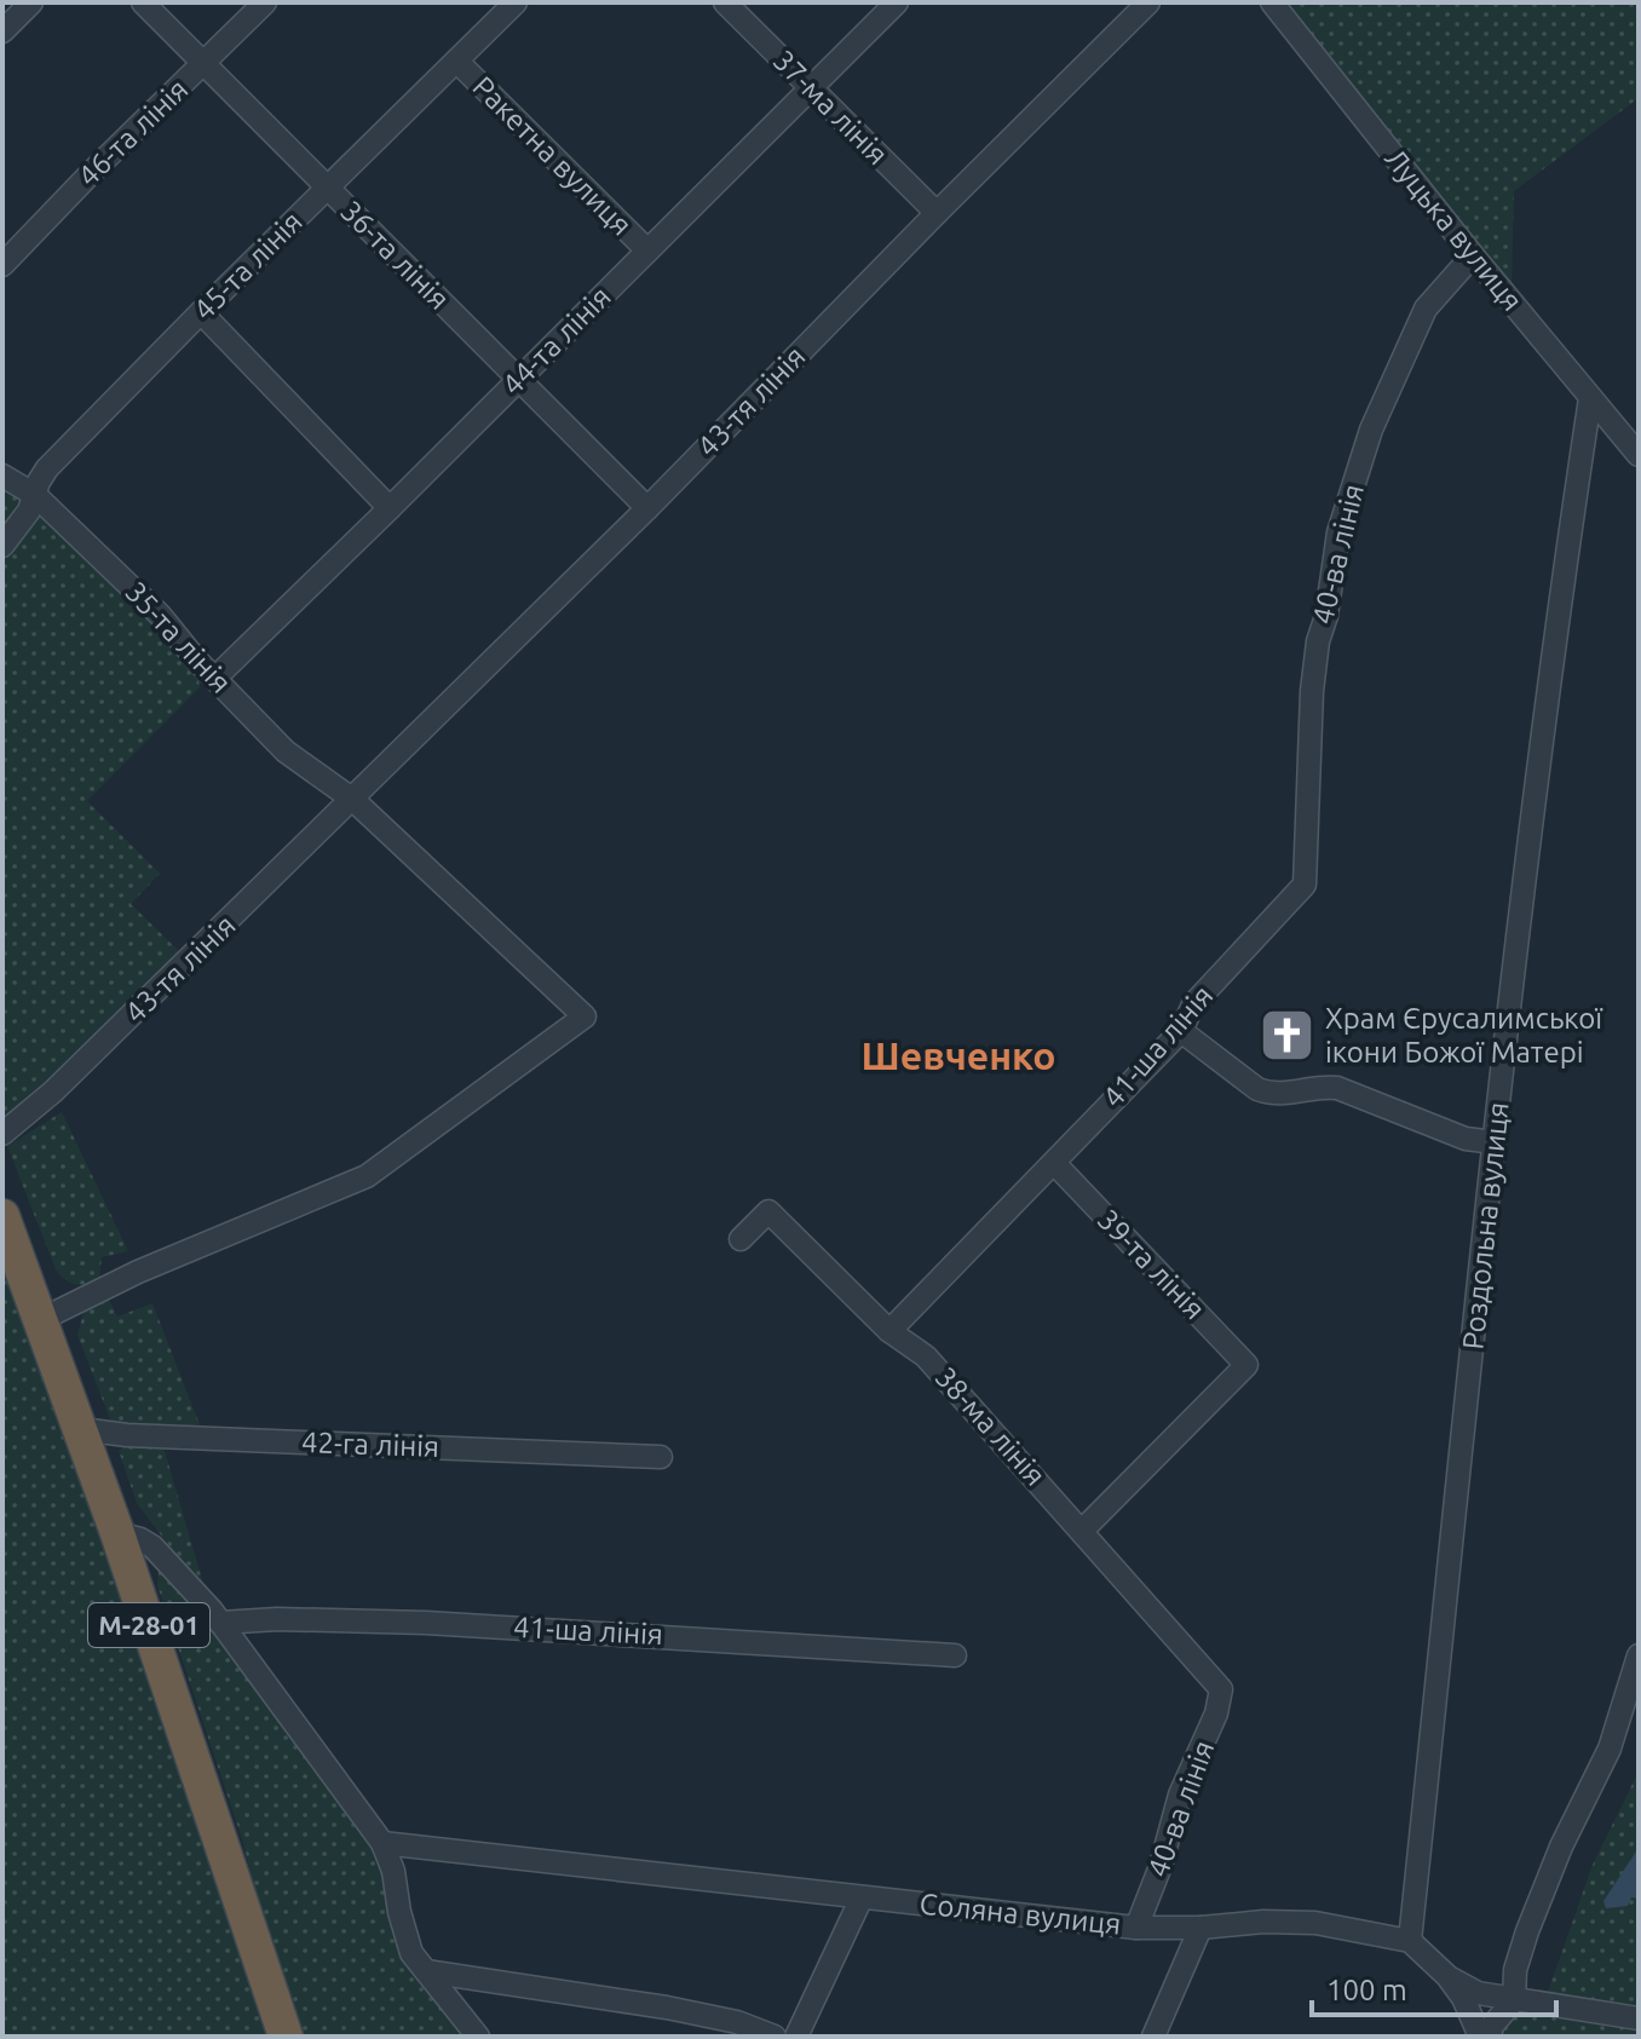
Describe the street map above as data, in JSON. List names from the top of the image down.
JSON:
{
  "streets": {
    "highway": ["М-28-01"],
    "street": [
      "37-ма лінія",
      "46-та лінія",
      "Ракетна вулиця",
      "Луцька вулиця",
      "36-та лінія",
      "45-та лінія",
      "44-та лінія",
      "43-тя лінія",
      "40-ва лінія",
      "35-та лінія",
      "41-ша лінія",
      "Роздольна вулиця",
      "39-та лінія",
      "38-ма лінія",
      "42-га лінія",
      "Соляна вулиця"
    ]
  },
  "crossings": [
    ["37-ма лінія", "44-та лінія"],
    ["37-ма лінія", "43-тя лінія"],
    ["46-та лінія", "36-та лінія"],
    ["Ракетна вулиця", "45-та лінія"],
    ["Ракетна вулиця", "44-та лінія"],
    ["Луцька вулиця", "40-ва лінія"],
    ["Луцька вулиця", "Роздольна вулиця"],
    ["36-та лінія", "45-та лінія"],
    ["36-та лінія", "44-та лінія"],
    ["36-та лінія", "43-тя лінія"],
    ["45-та лінія", "35-та лінія"],
    ["44-та лінія", "35-та лінія"],
    ["43-тя лінія", "35-та лінія"],
    ["40-ва лінія", "41-ша лінія"],
    ["40-ва лінія", "38-ма лінія"],
    ["40-ва лінія", "Соляна вулиця"],
    ["41-ша лінія", "39-та лінія"],
    ["41-ша лінія", "38-ма лінія"],
    ["Роздольна вулиця", "Соляна вулиця"],
    ["39-та лінія", "38-ма лінія"],
    ["42-га лінія", "М-28-01"]
  ],
  "districts": ["Шевченко"],
  "places": {
    "church": ["Храм Єрусалимської ікони Божої Матері"]
  },
  "scale_bar": "100 m"
}
